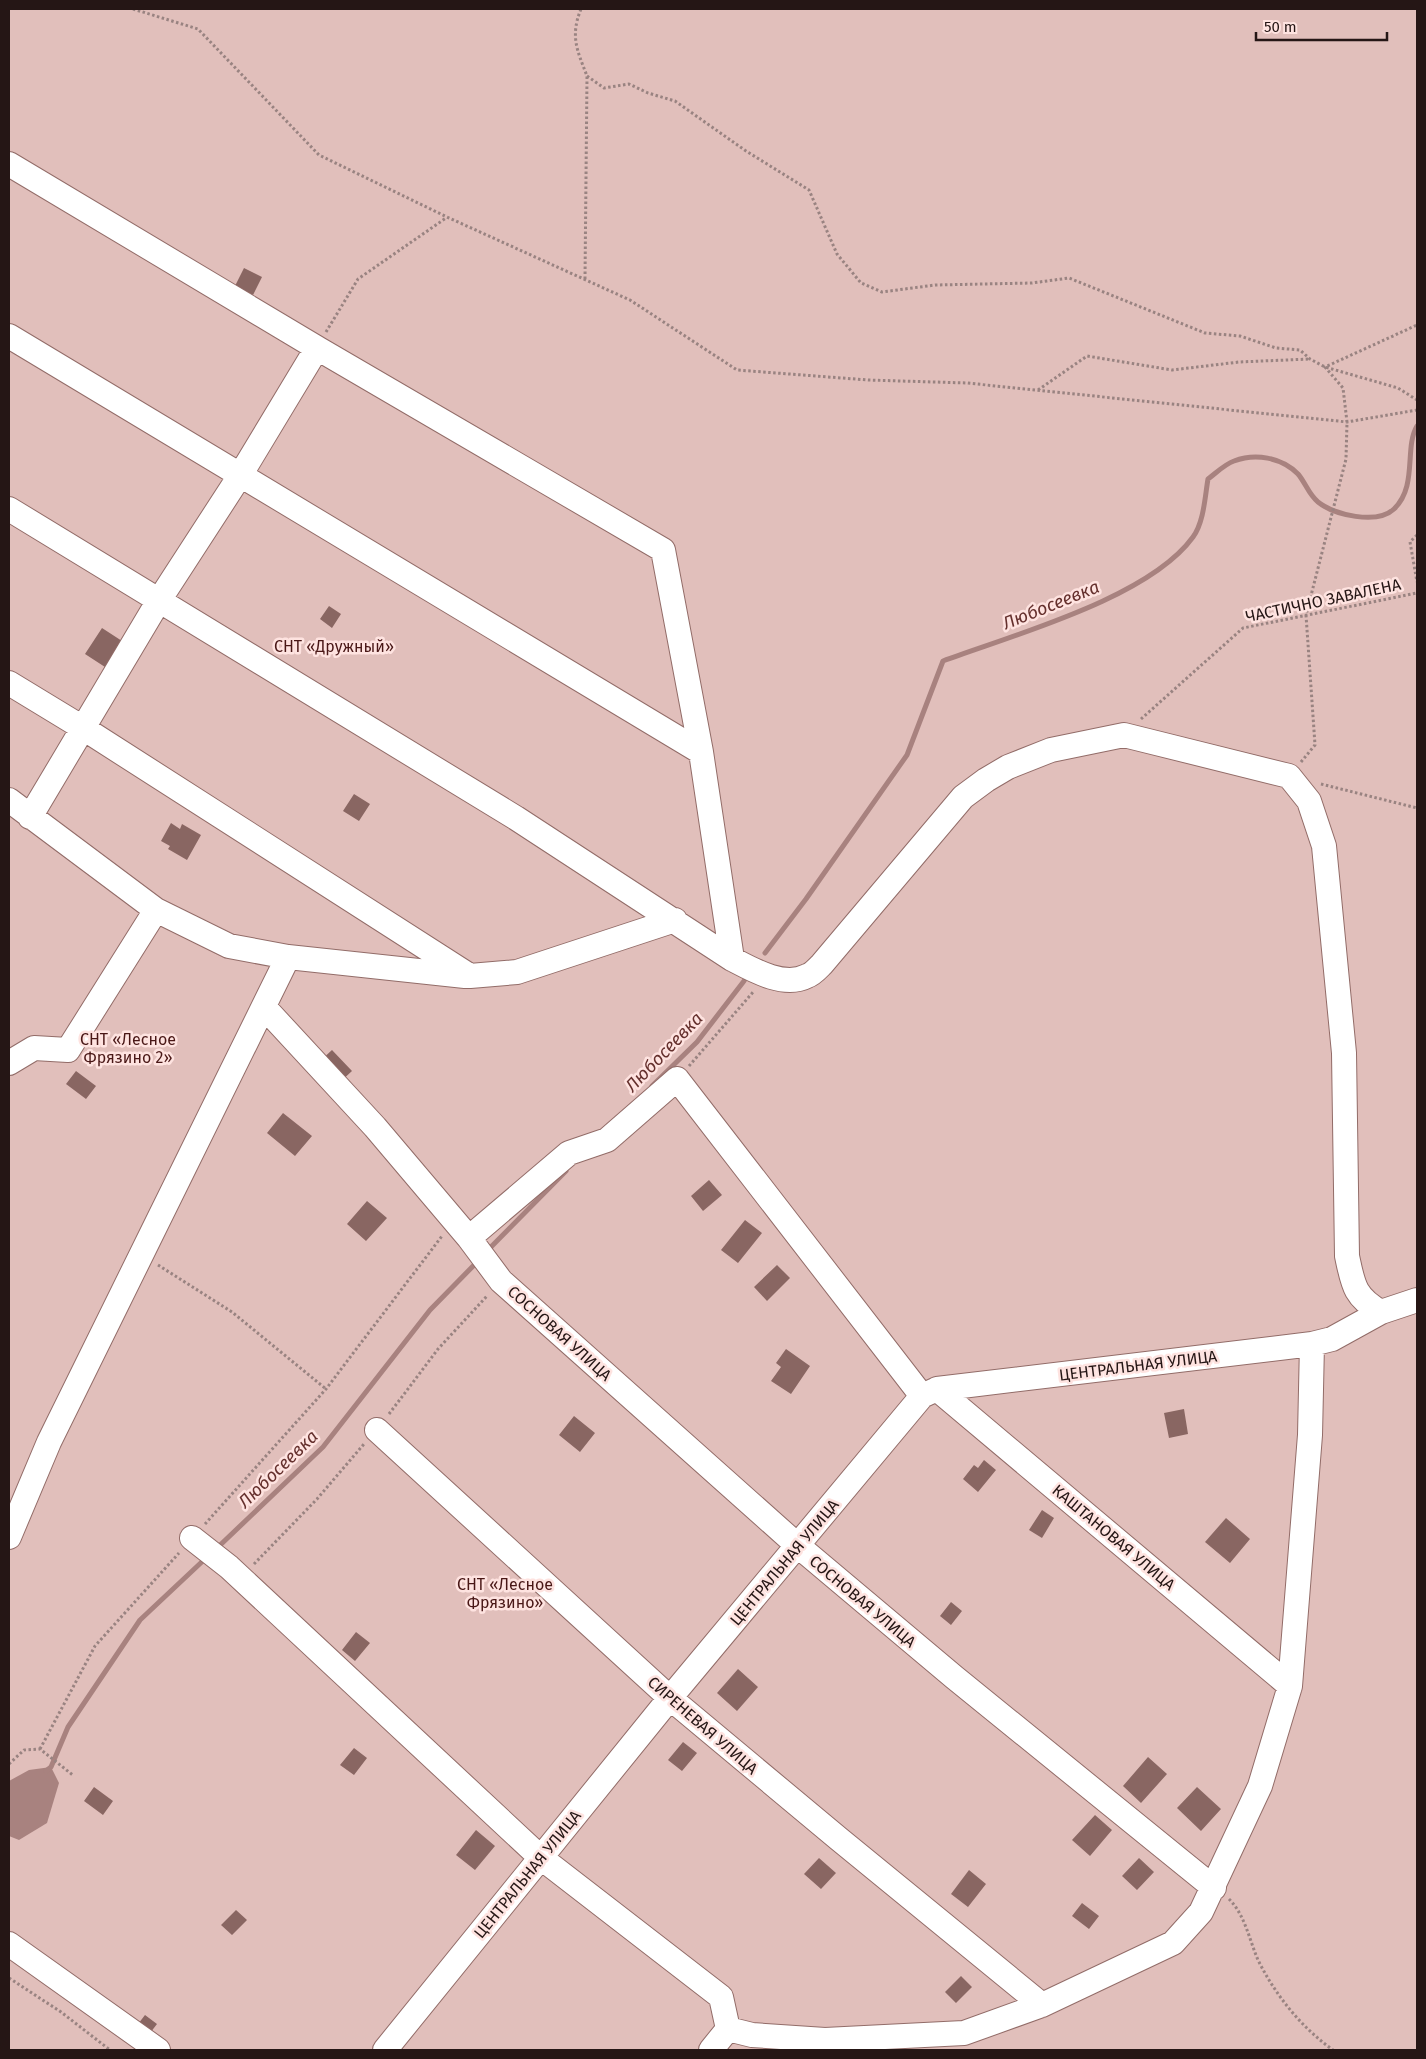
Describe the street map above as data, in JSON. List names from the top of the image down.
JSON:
{
  "streets": {
    "street": [
      "СОСНОВАЯ УЛИЦА",
      "ЦЕНТРАЛЬНАЯ УЛИЦА",
      "КАШТАНОВАЯ УЛИЦА",
      "СИРЕНЕВАЯ УЛИЦА"
    ],
    "path": ["ЧАСТИЧНО ЗАВАЛЕНА"]
  },
  "crossings": [
    ["СОСНОВАЯ УЛИЦА", "ЦЕНТРАЛЬНАЯ УЛИЦА"],
    ["ЦЕНТРАЛЬНАЯ УЛИЦА", "КАШТАНОВАЯ УЛИЦА"],
    ["ЦЕНТРАЛЬНАЯ УЛИЦА", "СИРЕНЕВАЯ УЛИЦА"]
  ],
  "water": ["Любосеевка"],
  "parks": ["СНТ «Дружный»", "СНТ «Лесное Фрязино 2»", "СНТ «Лесное Фрязино»"],
  "scale_bar": "50 m"
}
